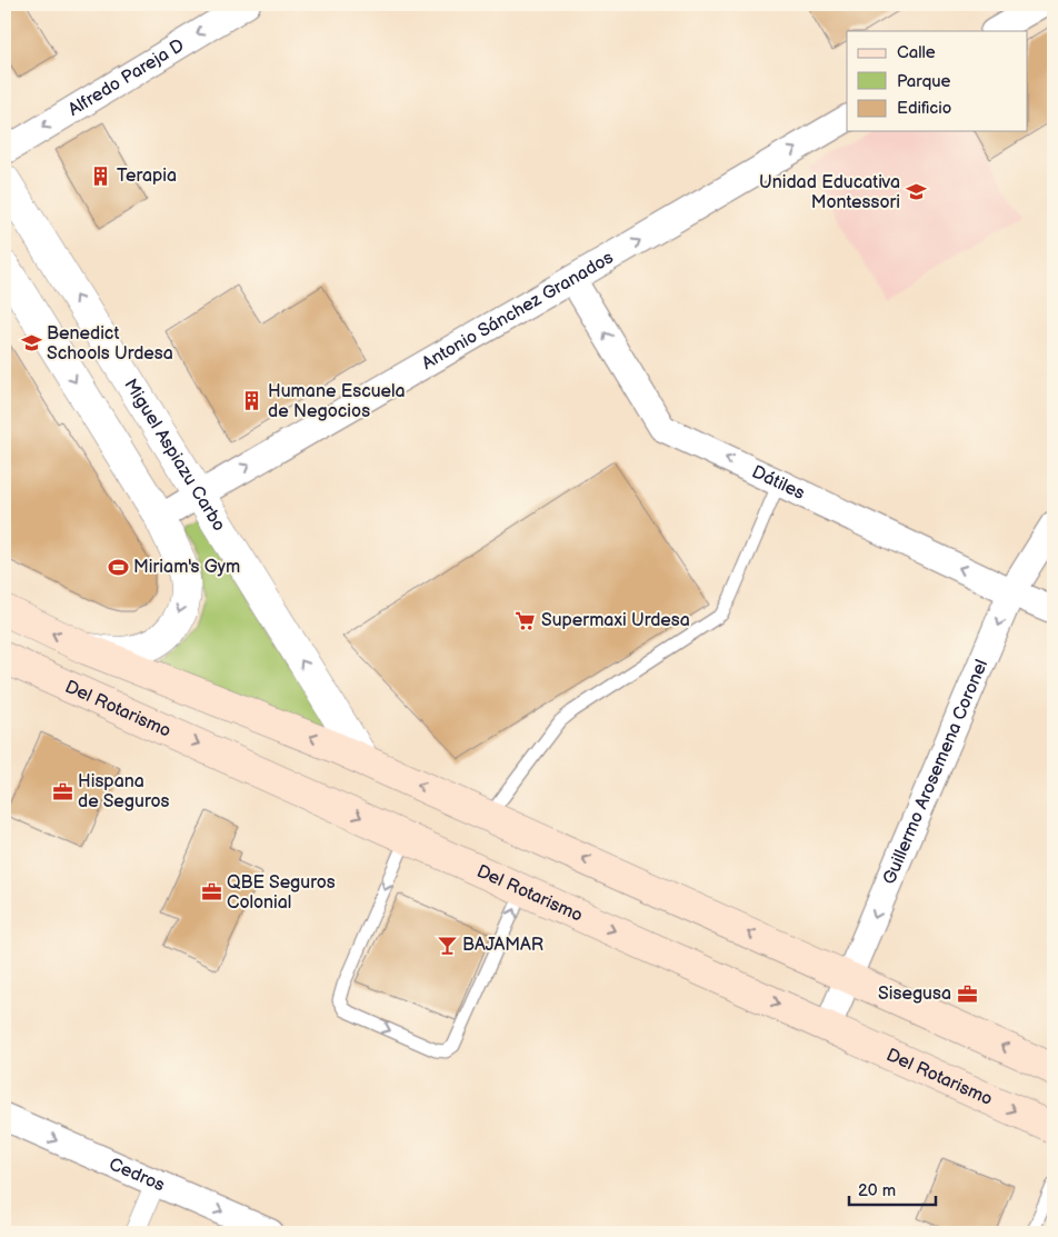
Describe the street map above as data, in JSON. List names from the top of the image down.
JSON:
{
  "streets": {
    "main road": ["Del Rotarismo"],
    "street": [
      "Alfredo Pareja D",
      "Antonio Sánchez Granados",
      "Miguel Aspiazu Carbo",
      "Dátiles",
      "Guillermo Arosemena Coronel",
      "Cedros"
    ]
  },
  "crossings": [
    ["Antonio Sánchez Granados", "Miguel Aspiazu Carbo"],
    ["Antonio Sánchez Granados", "Dátiles"],
    ["Dátiles", "Guillermo Arosemena Coronel"],
    ["Del Rotarismo", "Guillermo Arosemena Coronel"]
  ],
  "one_way": [
    "Alfredo Pareja D",
    "Antonio Sánchez Granados",
    "Dátiles",
    "Guillermo Arosemena Coronel",
    "Cedros"
  ],
  "places": {
    "building": ["Terapia", "Humane Escuela de Negocios"],
    "school or university": ["Unidad Educativa Montessori", "Benedict Schools Urdesa"],
    "sports": ["Miriam's Gym"],
    "supermarket": ["Supermaxi Urdesa"],
    "office": ["Hispana de Seguros", "QBE Seguros Colonial", "Sisegusa"],
    "bar": ["BAJAMAR"]
  },
  "legend": ["Calle", "Parque", "Edificio"],
  "scale_bar": "20 m"
}
